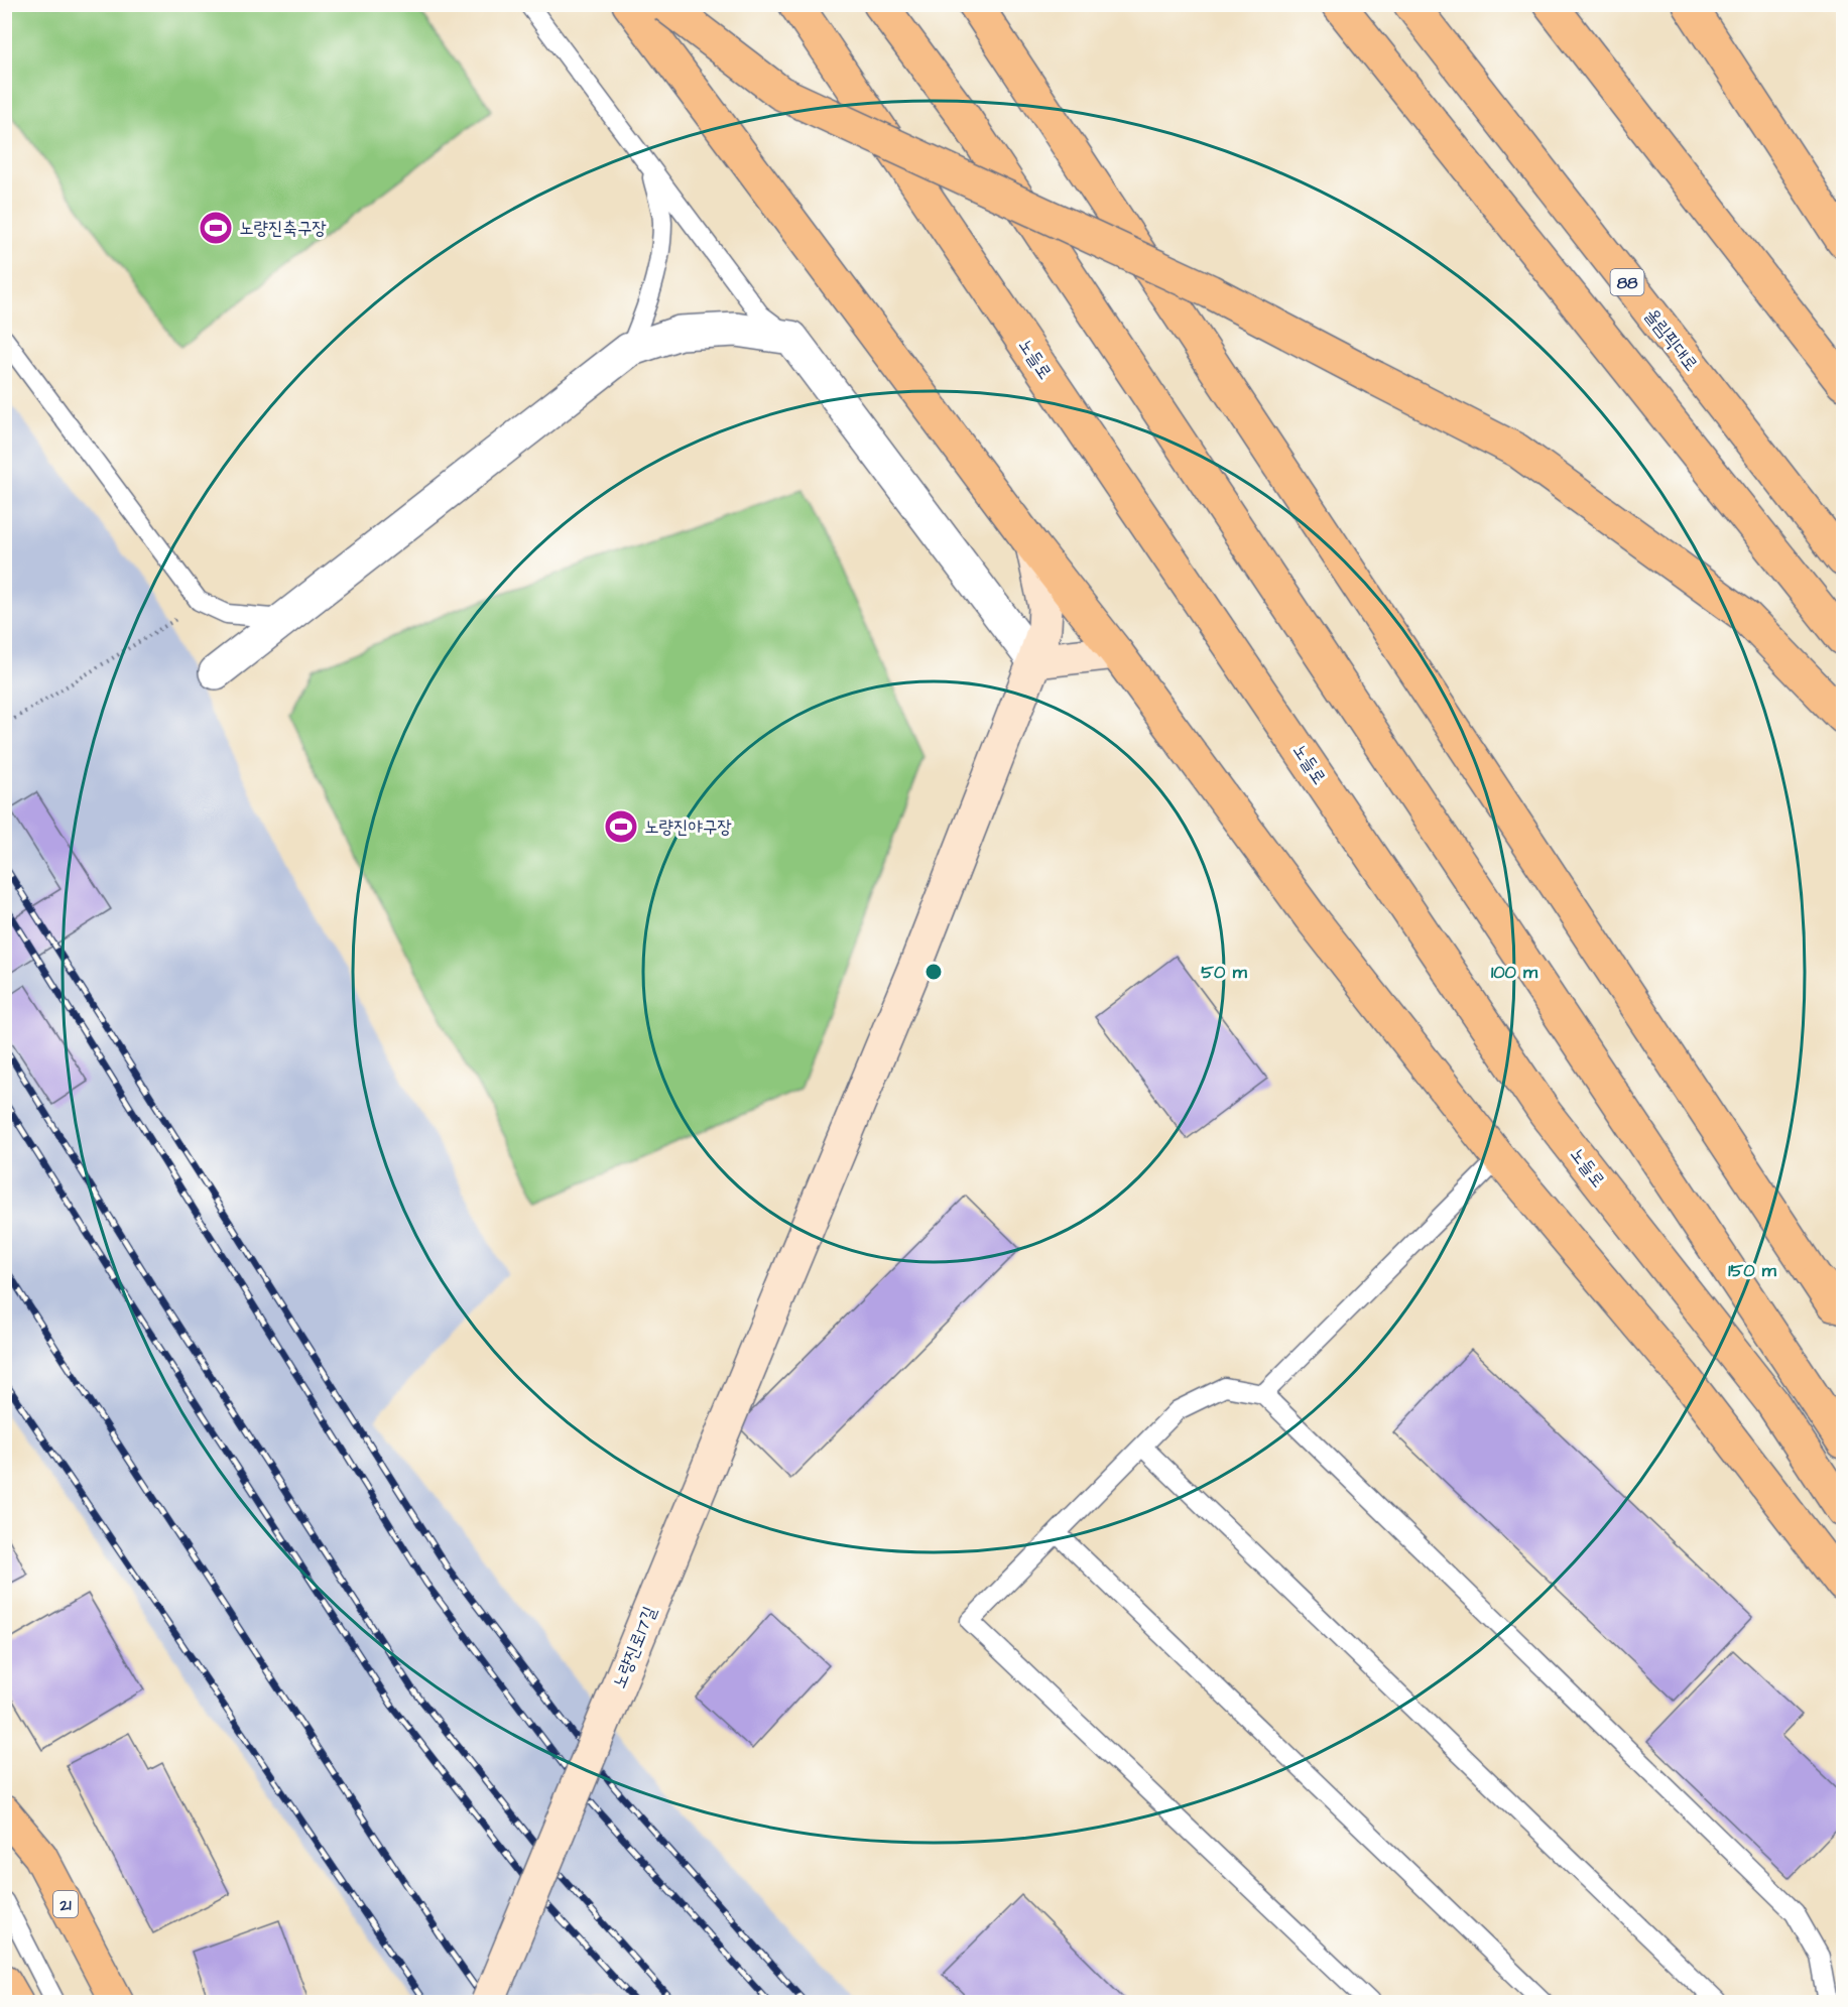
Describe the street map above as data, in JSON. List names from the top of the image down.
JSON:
{
  "streets": {
    "main road": [
      "88",
      "올림픽대로",
      "노들로",
      "21"
    ],
    "street": ["노량진로17길"]
  },
  "places": {
    "sports": ["노량진축구장", "노량진야구장"]
  },
  "rings": ["50 m", "100 m", "150 m"]
}
